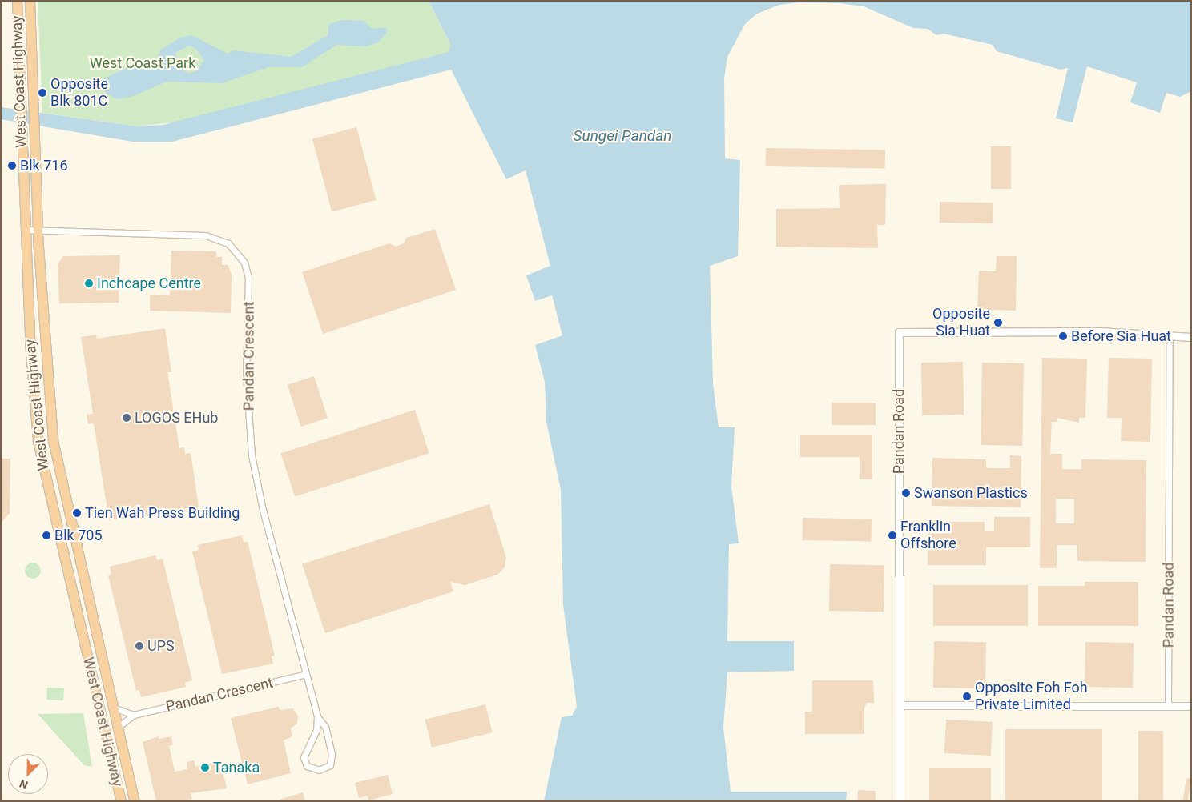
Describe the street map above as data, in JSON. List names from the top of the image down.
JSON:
{
  "streets": {
    "highway": ["West Coast Highway"],
    "street": ["Pandan Crescent", "Pandan Road"]
  },
  "crossings": [
    ["West Coast Highway", "Pandan Crescent"]
  ],
  "water": ["Sungei Pandan"],
  "parks": ["West Coast Park"],
  "places": [
    "Opposite Blk 801C",
    "Blk 716",
    "Inchcape Centre",
    "Opposite Sia Huat",
    "Before Sia Huat",
    "LOGOS EHub",
    "Swanson Plastics",
    "Tien Wah Press Building",
    "Blk 705",
    "Franklin Offshore",
    "UPS",
    "Opposite Foh Foh Private Limited",
    "Tanaka"
  ],
  "north": "bottom left"
}
